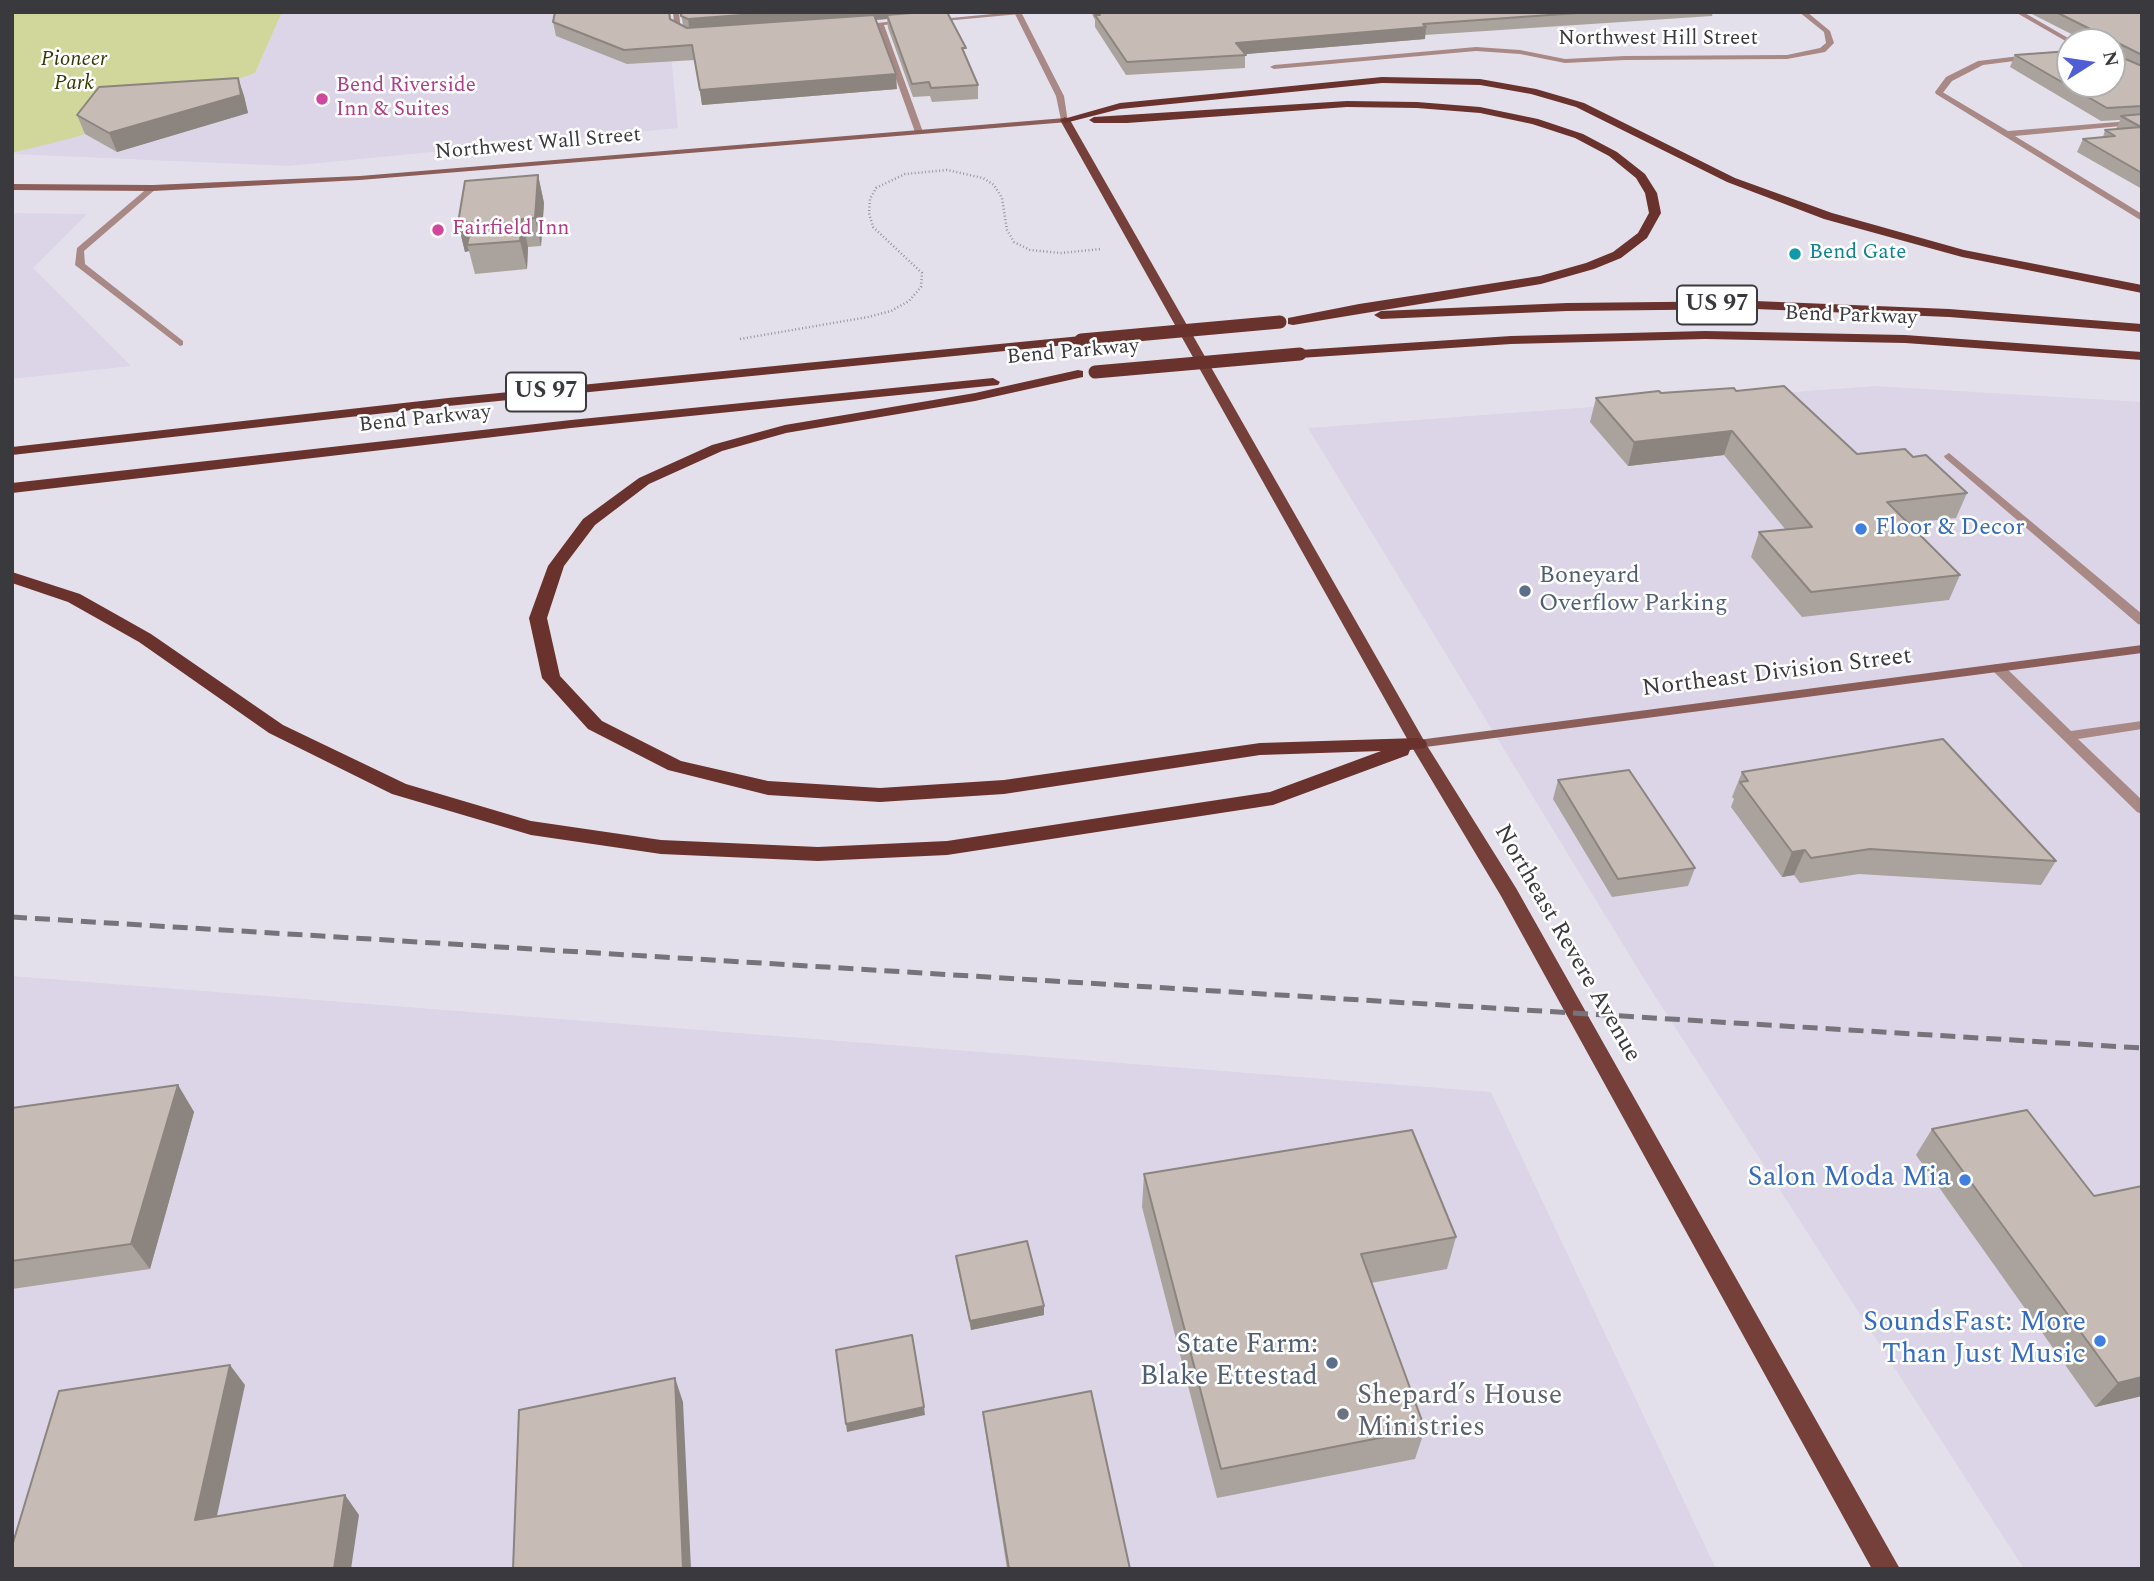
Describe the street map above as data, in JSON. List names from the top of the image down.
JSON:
{
  "streets": {
    "highway": ["US 97", "Bend Parkway"],
    "main road": ["Northwest Wall Street", "Northeast Division Street", "Northeast Revere Avenue"],
    "street": ["Northwest Hill Street"]
  },
  "crossings": [
    ["Northwest Wall Street", "Northeast Revere Avenue"],
    ["Northeast Division Street", "Northeast Revere Avenue"]
  ],
  "parks": ["Pioneer Park"],
  "places": [
    "Bend Riverside Inn & Suites",
    "Fairfield Inn",
    "Bend Gate",
    "Floor & Decor",
    "Boneyard Overflow Parking",
    "Salon Moda Mia",
    "SoundsFast: More Than Just Music",
    "State Farm: Blake Ettestad",
    "Shepard’s House Ministries"
  ],
  "north": "right"
}
